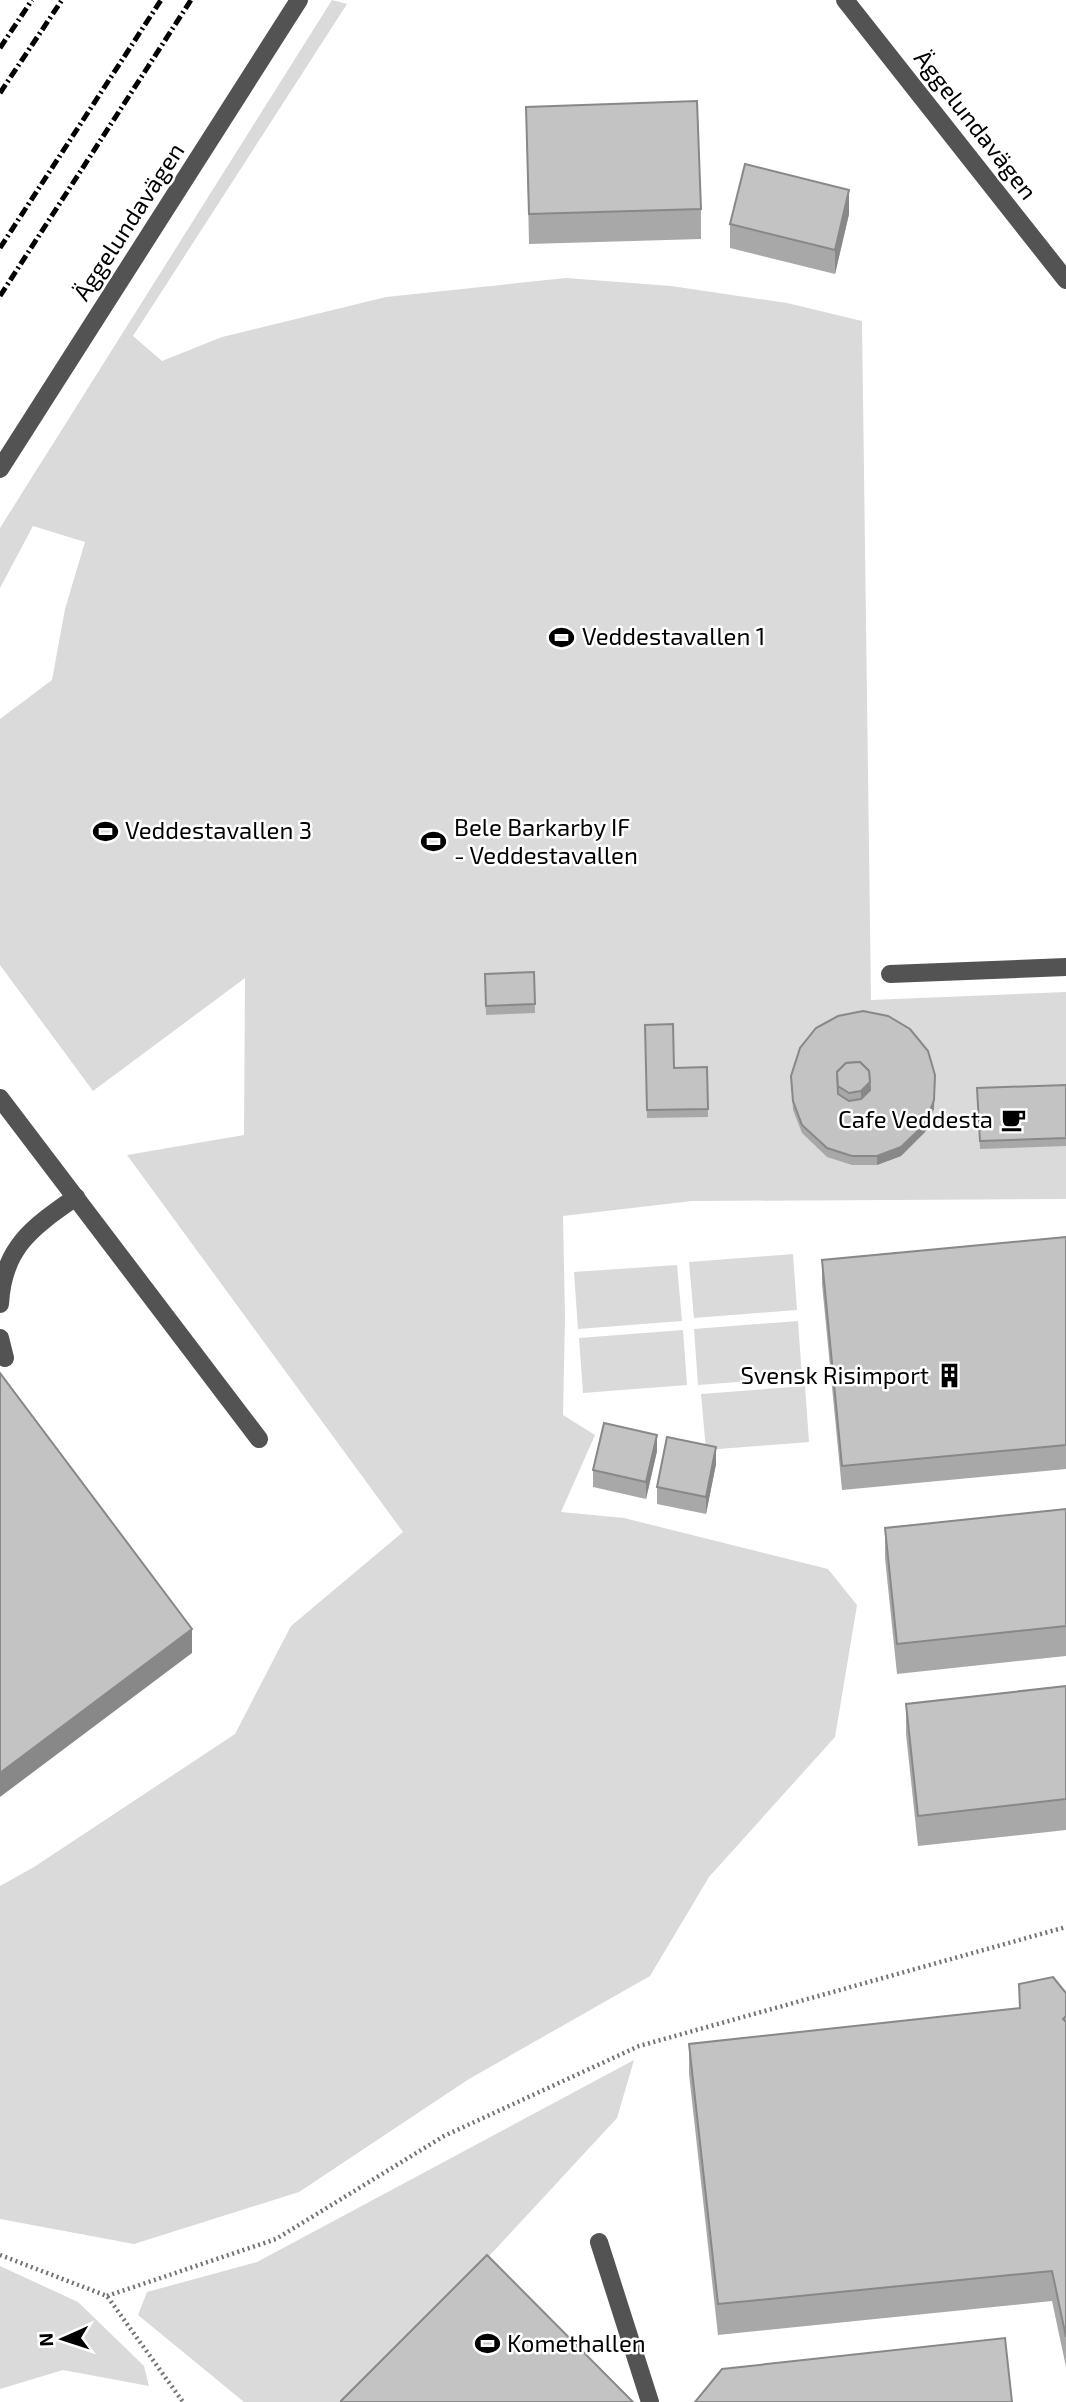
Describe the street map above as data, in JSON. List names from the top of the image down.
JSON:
{
  "streets": {
    "street": ["Äggelundavägen"]
  },
  "places": {
    "sports": [
      "Veddestavallen 1",
      "Veddestavallen 3",
      "Bele Barkarby IF - Veddestavallen",
      "Komethallen"
    ],
    "cafe": ["Cafe Veddesta"],
    "building": ["Svensk Risimport"]
  },
  "north": "left"
}
